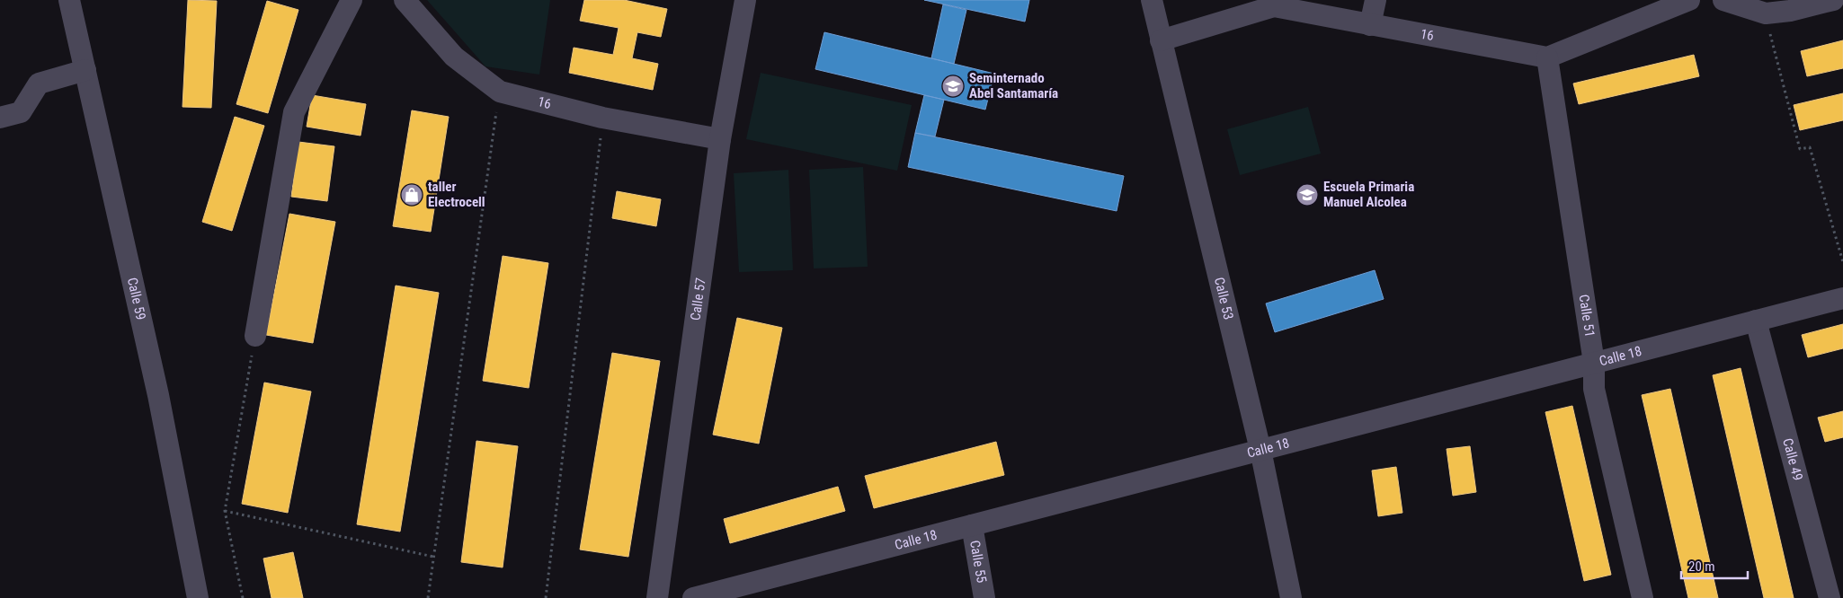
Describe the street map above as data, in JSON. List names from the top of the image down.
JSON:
{
  "streets": {
    "street": [
      "16",
      "Calle 59",
      "Calle 57",
      "Calle 53",
      "Calle 51",
      "Calle 18",
      "Calle 49",
      "Calle 55"
    ]
  },
  "crossings": [
    ["16", "Calle 57"],
    ["16", "Calle 53"],
    ["16", "Calle 51"],
    ["Calle 53", "Calle 18"],
    ["Calle 51", "Calle 18"],
    ["Calle 18", "Calle 49"],
    ["Calle 18", "Calle 55"]
  ],
  "places": {
    "school or university": ["Seminternado Abel Santamaría", "Escuela Primaria Manuel Alcolea"],
    "shop": ["taller Electrocell"]
  },
  "scale_bar": "20 m"
}
